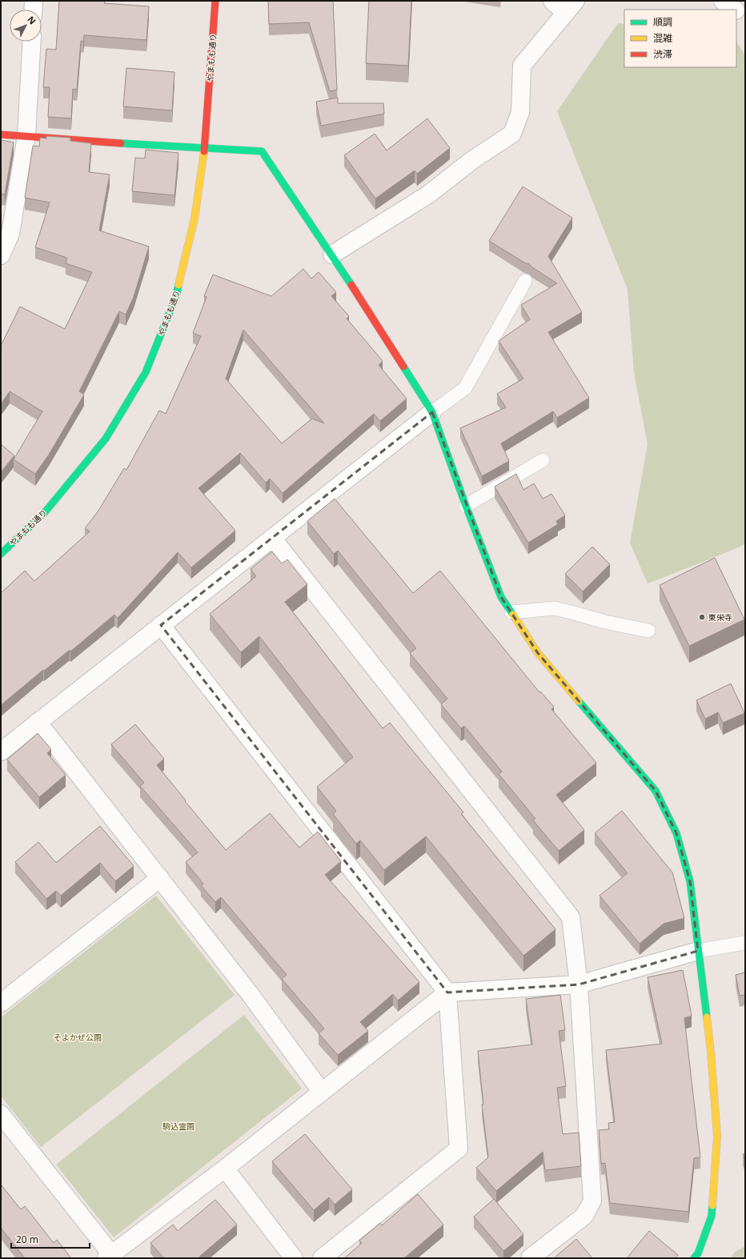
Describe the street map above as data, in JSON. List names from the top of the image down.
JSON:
{
  "streets": {
    "street": ["やまもも通り"]
  },
  "parks": ["そよかぜ公園", "駒込霊園"],
  "places": ["東栄寺"],
  "legend": ["順調", "混雑", "渋滞"],
  "scale_bar": "20 m",
  "north": "top right"
}
